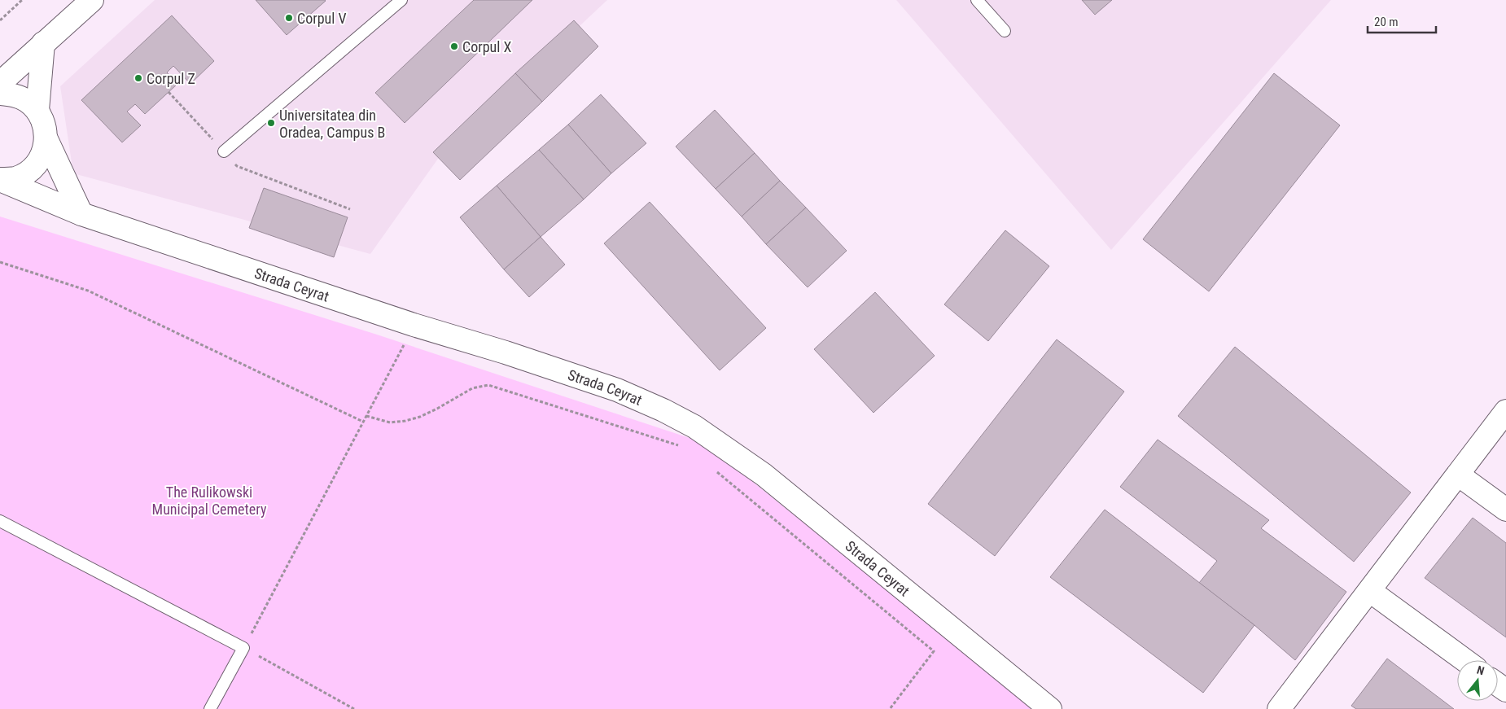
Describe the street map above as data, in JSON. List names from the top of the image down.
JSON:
{
  "streets": {
    "main road": ["Strada Ceyrat"]
  },
  "parks": ["The Rulikowski Municipal Cemetery"],
  "places": [
    "Corpul V",
    "Corpul X",
    "Corpul Z",
    "Universitatea din Oradea, Campus B"
  ],
  "scale_bar": "20 m",
  "north": "top"
}
